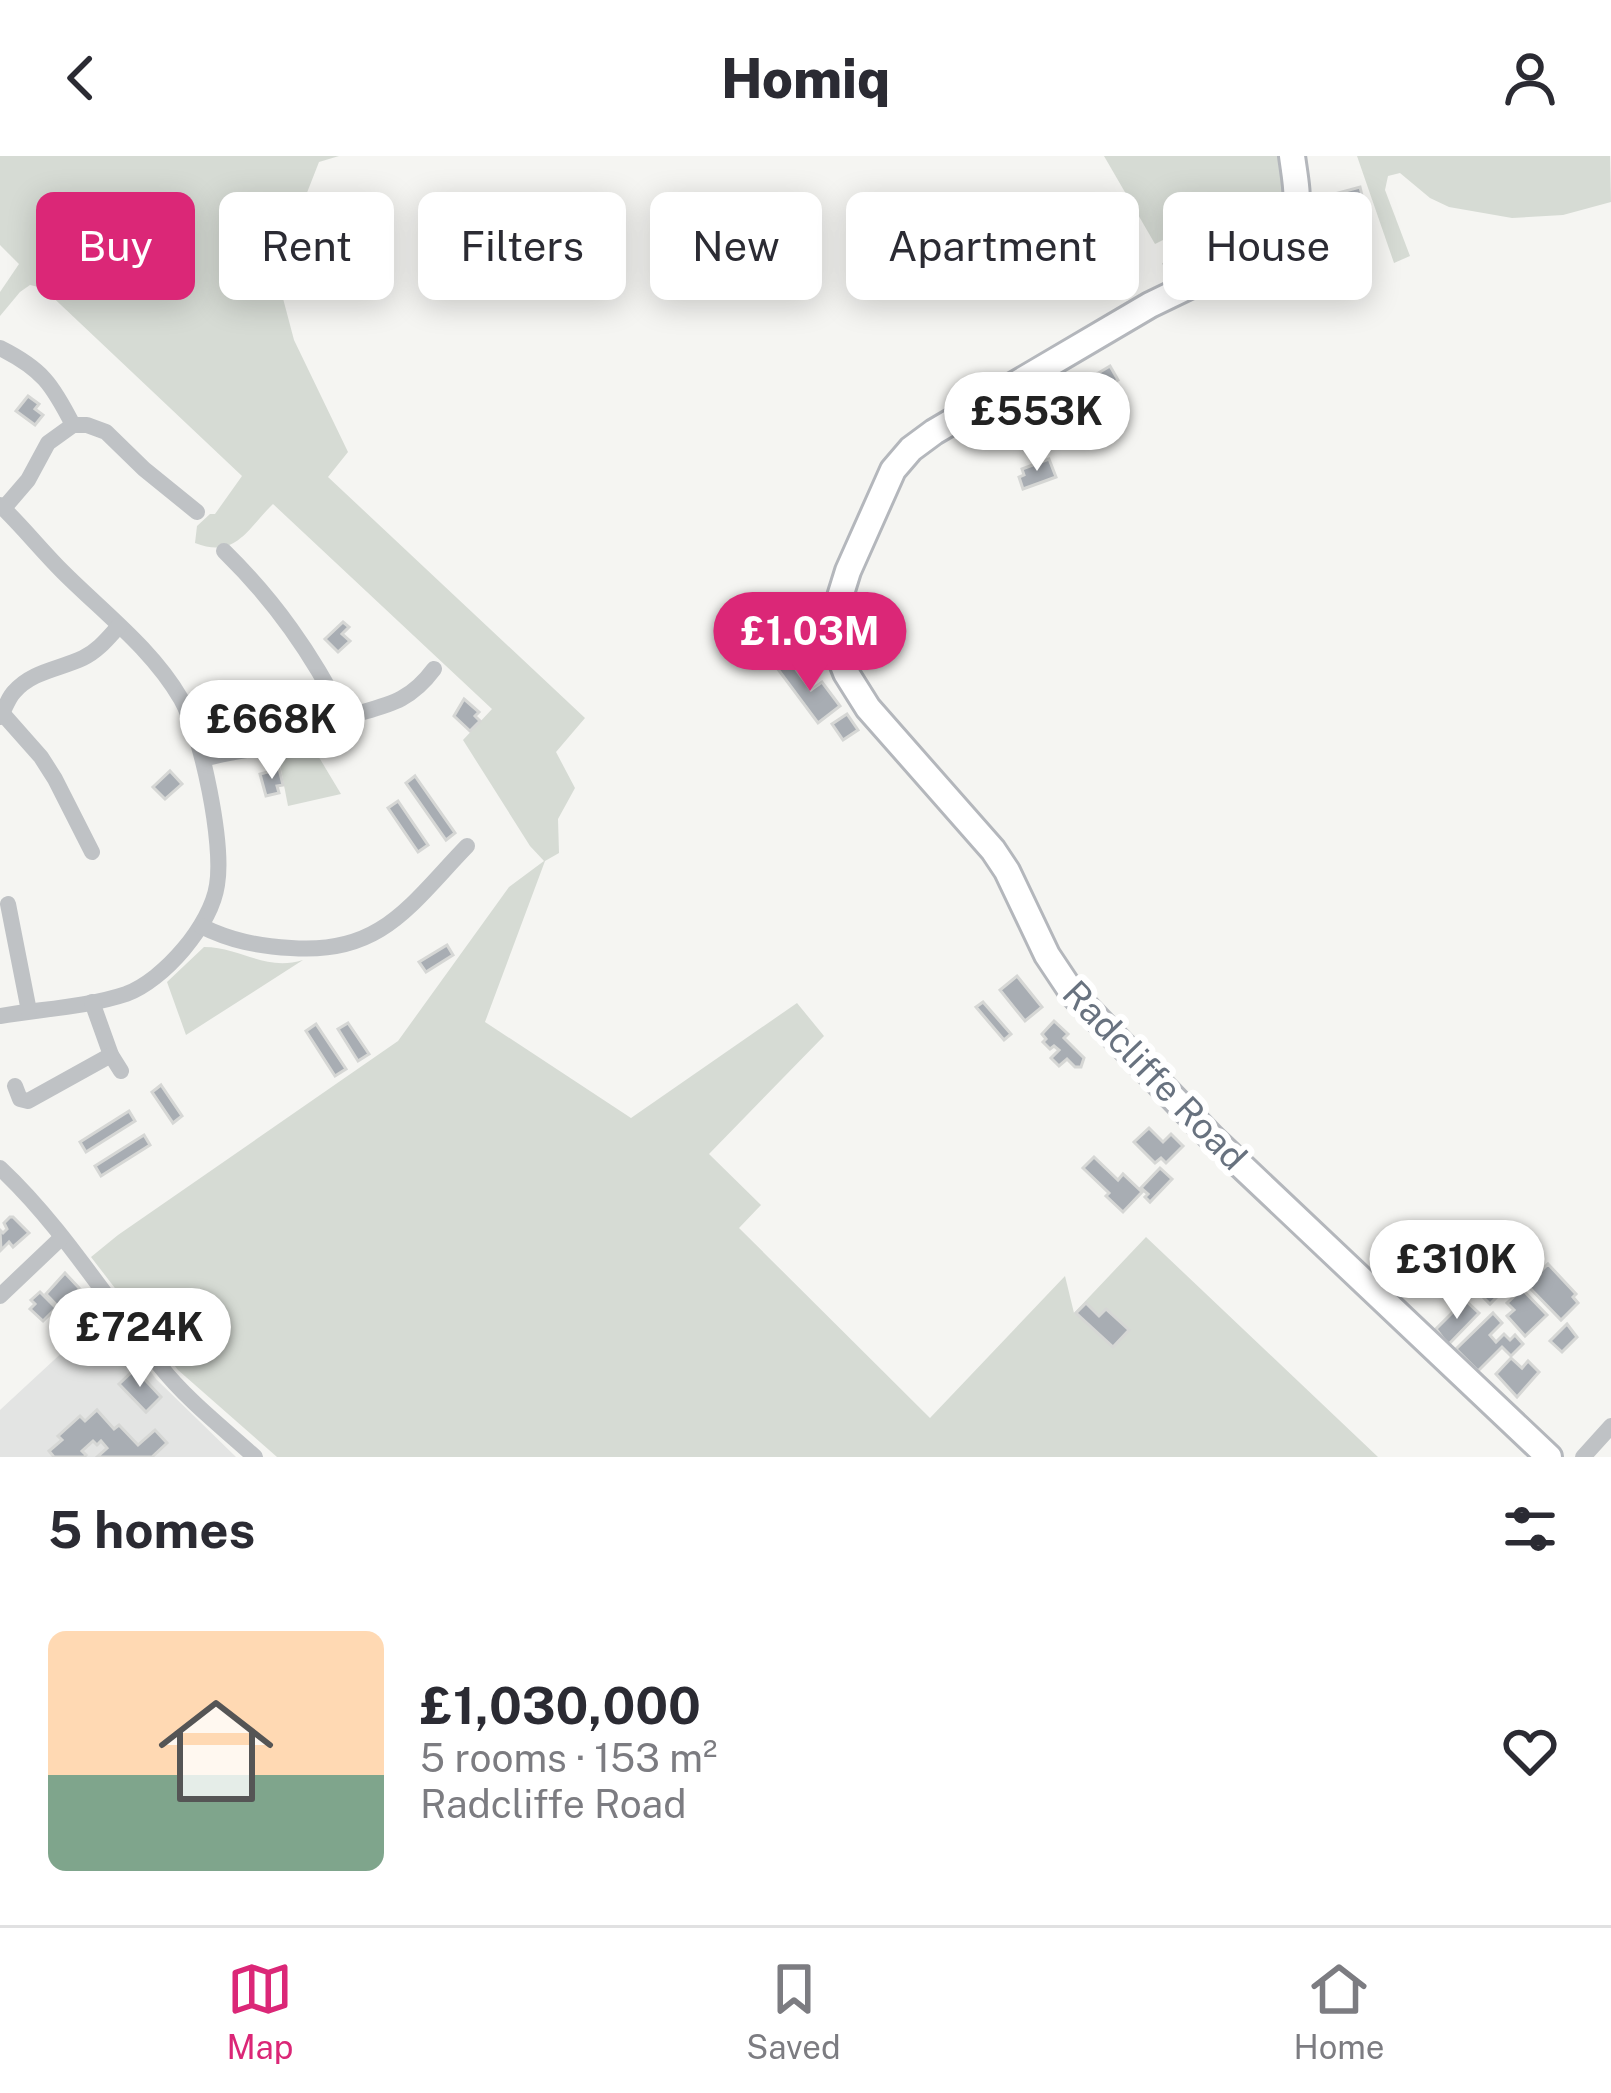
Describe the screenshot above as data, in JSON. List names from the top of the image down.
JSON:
{
  "streets": {
    "main road": ["Radcliffe Road"]
  },
  "page": {
    "header": "Homiq",
    "chip": [
      "Buy",
      "Rent",
      "Filters",
      "New",
      "Apartment",
      "House"
    ],
    "price": [
      "£553K",
      "£1.03M",
      "£668K",
      "£310K",
      "£724K"
    ],
    "heading": "5 homes",
    "list": [
      {
        "name": "£1,030,000",
        "note": "5 rooms · 153 m² · Radcliffe Road"
      }
    ],
    "tabs": ["Map", "Saved", "Home"]
  }
}
